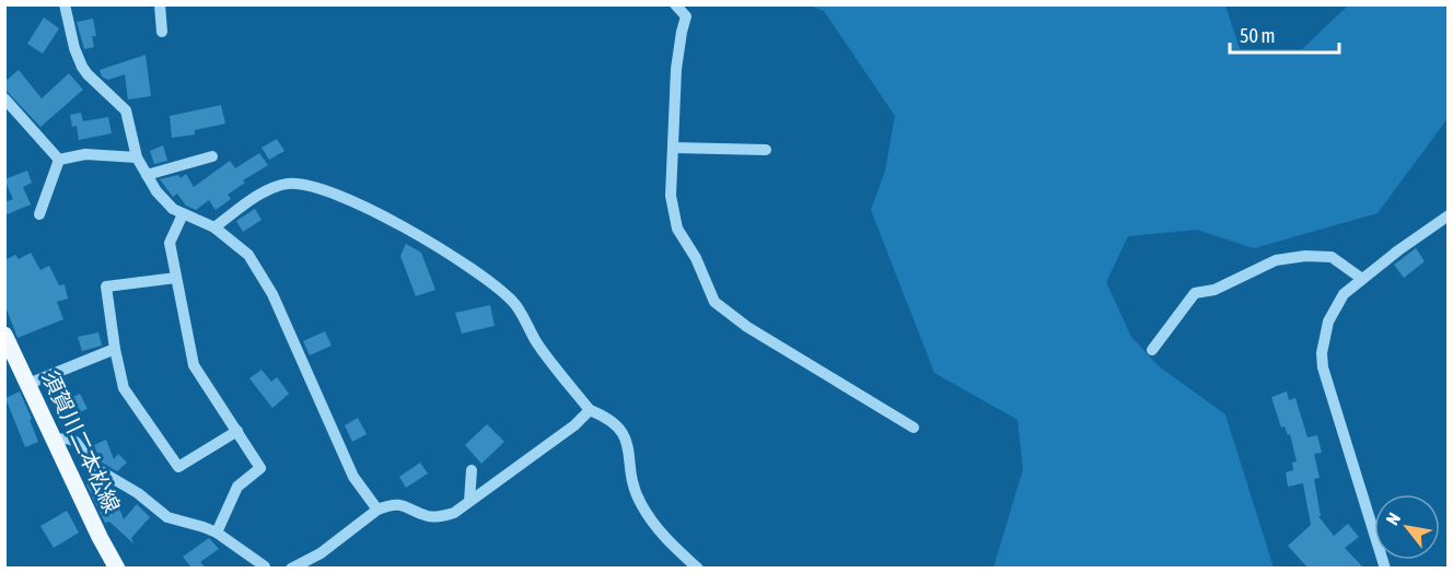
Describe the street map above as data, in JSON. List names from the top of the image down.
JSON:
{
  "streets": {
    "main road": ["須賀川二本松線"]
  },
  "scale_bar": "50 m",
  "north": "top left"
}
